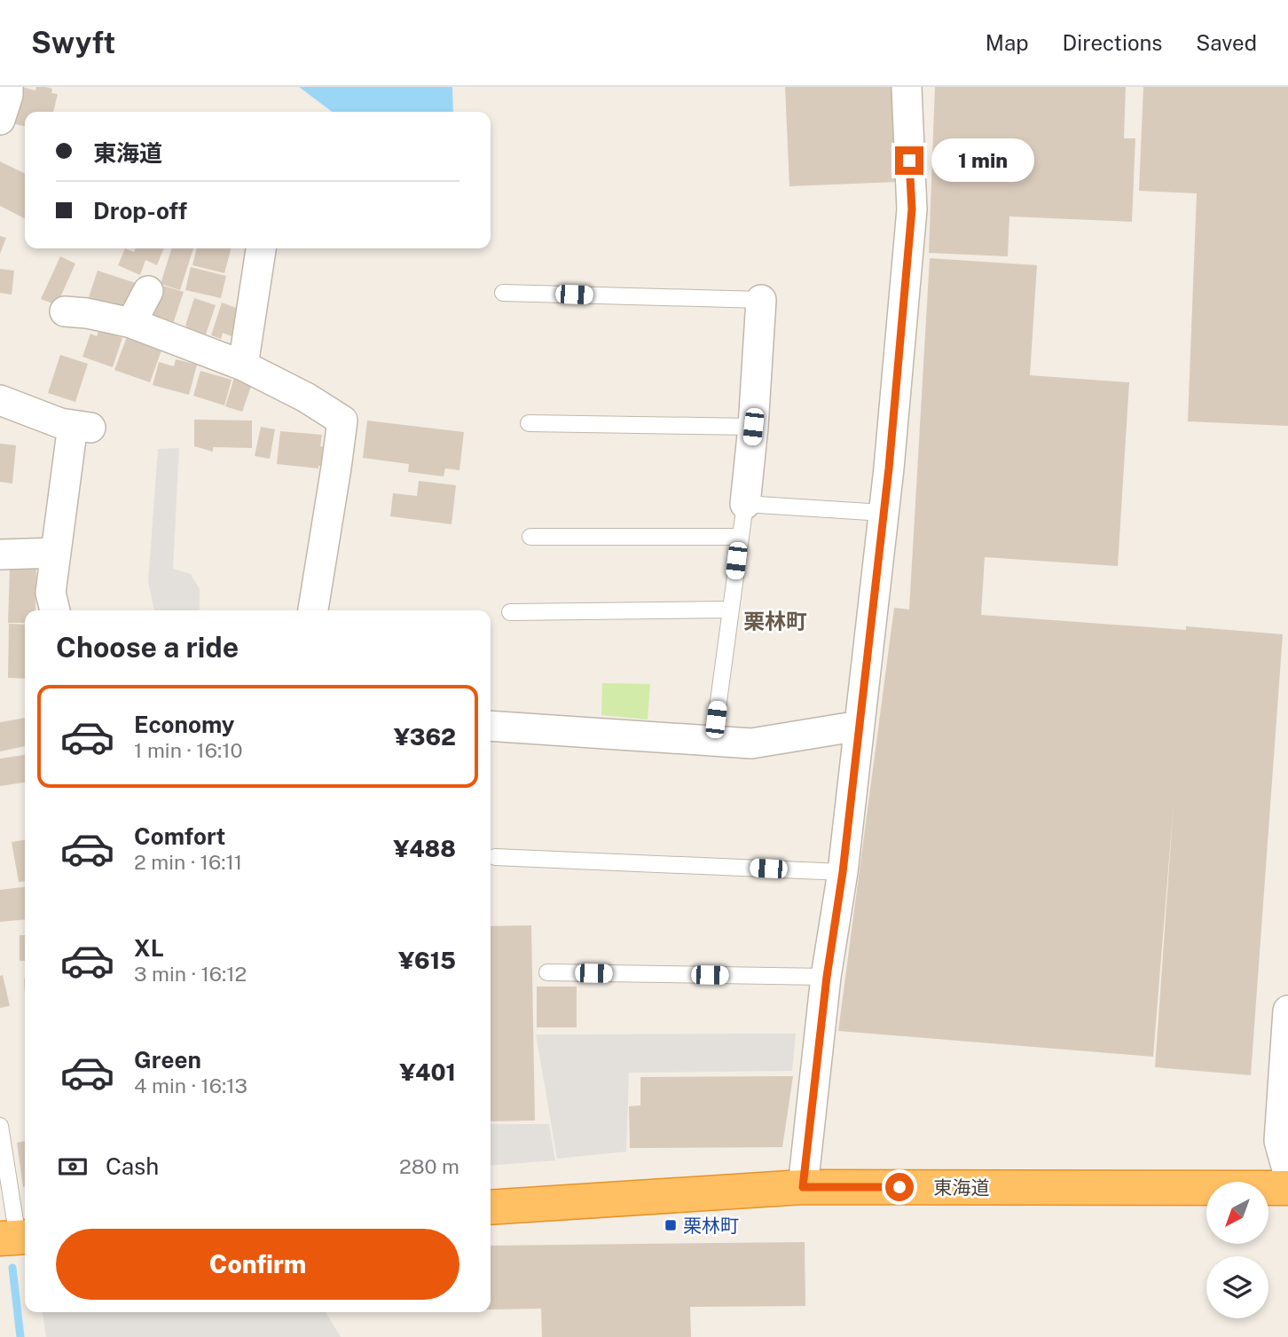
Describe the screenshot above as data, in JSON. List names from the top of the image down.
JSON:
{
  "streets": {
    "highway": ["東海道"]
  },
  "districts": ["栗林町"],
  "places": {
    "transit": ["栗林町"]
  },
  "north": "bottom left",
  "page": {
    "header": "Swyft",
    "nav": ["Map", "Directions", "Saved"],
    "banner": ["東海道", "Drop-off"],
    "bubble": "1 min",
    "heading": "Choose a ride",
    "list": [
      {
        "name": "Economy",
        "note": "1 min · 16:10",
        "value": "¥362"
      },
      {
        "name": "Comfort",
        "note": "2 min · 16:11",
        "value": "¥488"
      },
      {
        "name": "XL",
        "note": "3 min · 16:12",
        "value": "¥615"
      },
      {
        "name": "Green",
        "note": "4 min · 16:13",
        "value": "¥401"
      }
    ],
    "pay": ["Cash", "280 m"],
    "buttons": "Confirm"
  }
}
